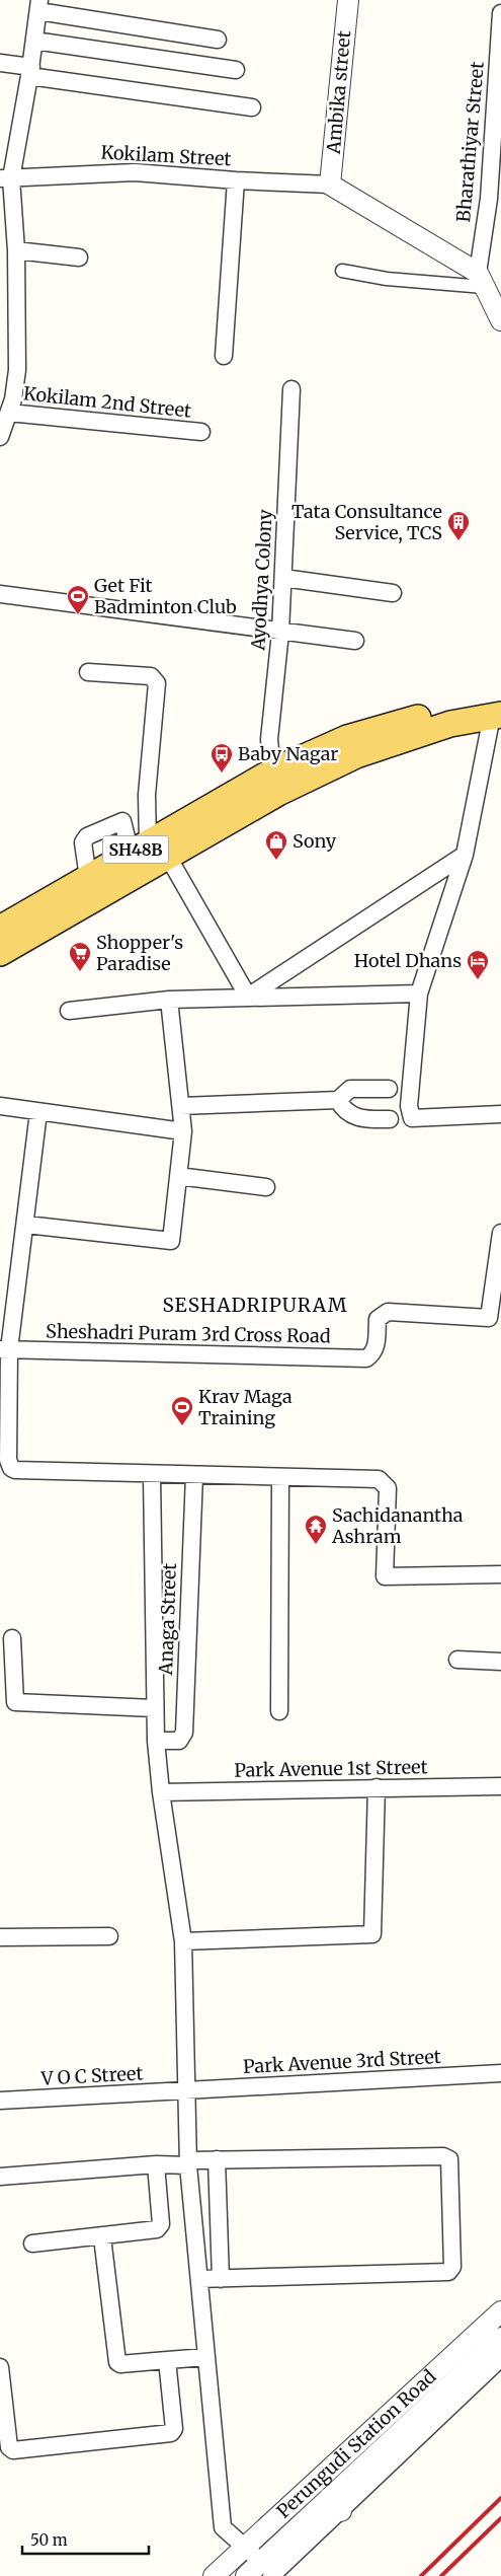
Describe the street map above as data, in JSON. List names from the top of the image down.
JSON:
{
  "streets": {
    "main road": ["SH48B"],
    "street": [
      "Ambika street",
      "Bharathiyar Street",
      "Kokilam Street",
      "Kokilam 2nd Street",
      "Ayodhya Colony",
      "Sheshadri Puram 3rd Cross Road",
      "Anaga Street",
      "Park Avenue 1st Street",
      "Park Avenue 3rd Street",
      "V O C Street",
      "Perungudi Station Road"
    ]
  },
  "crossings": [
    ["Ambika street", "Kokilam Street"],
    ["Ayodhya Colony", "SH48B"],
    ["Park Avenue 3rd Street", "V O C Street"]
  ],
  "districts": ["SESHADRIPURAM"],
  "places": {
    "building": ["Tata Consultance Service, TCS"],
    "sports": ["Get Fit Badminton Club", "Krav Maga Training"],
    "bus stop": ["Baby Nagar"],
    "shop": ["Sony"],
    "supermarket": ["Shopper's Paradise"],
    "hotel": ["Hotel Dhans"],
    "temple": ["Sachidanantha Ashram"]
  },
  "scale_bar": "50 m"
}
